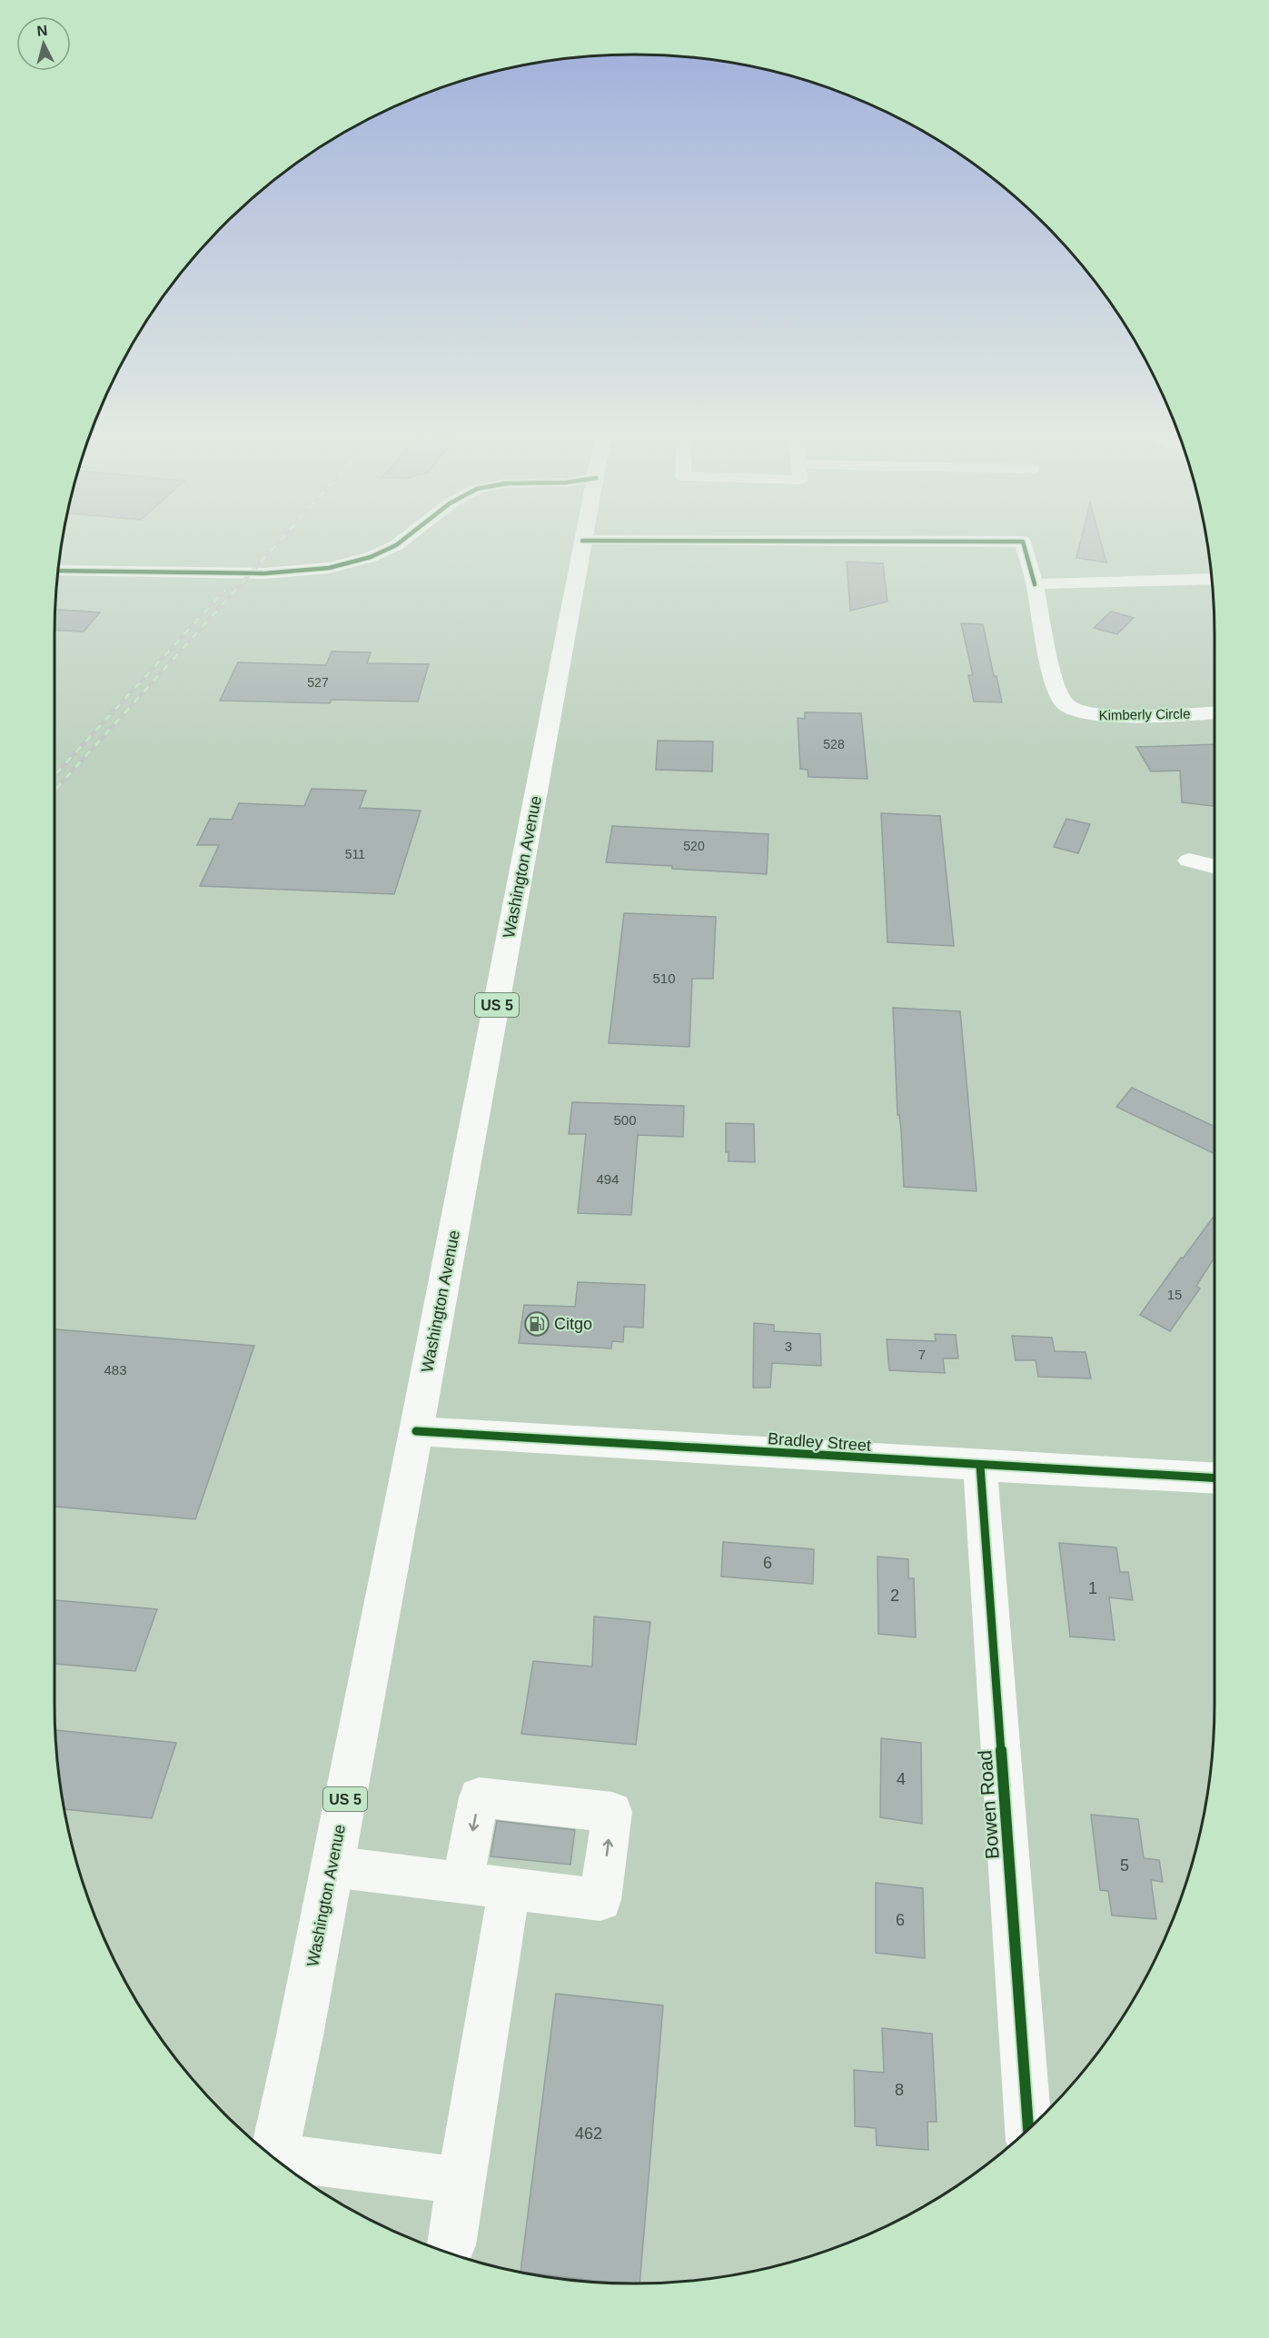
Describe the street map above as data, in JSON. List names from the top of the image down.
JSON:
{
  "streets": {
    "main road": ["Washington Avenue", "US 5"],
    "street": ["Kimberly Circle", "Bradley Street", "Bowen Road"]
  },
  "crossings": [
    ["Washington Avenue", "Bradley Street"],
    ["Bradley Street", "Bowen Road"]
  ],
  "places": {
    "fuel station": ["Citgo"]
  },
  "house_numbers": [
    "527",
    "528",
    "520",
    "511",
    "510",
    "500",
    "494",
    "15",
    "3",
    "7",
    "483",
    "6",
    "1",
    "2",
    "4",
    "5",
    "6",
    "8",
    "462"
  ],
  "north": "top"
}
